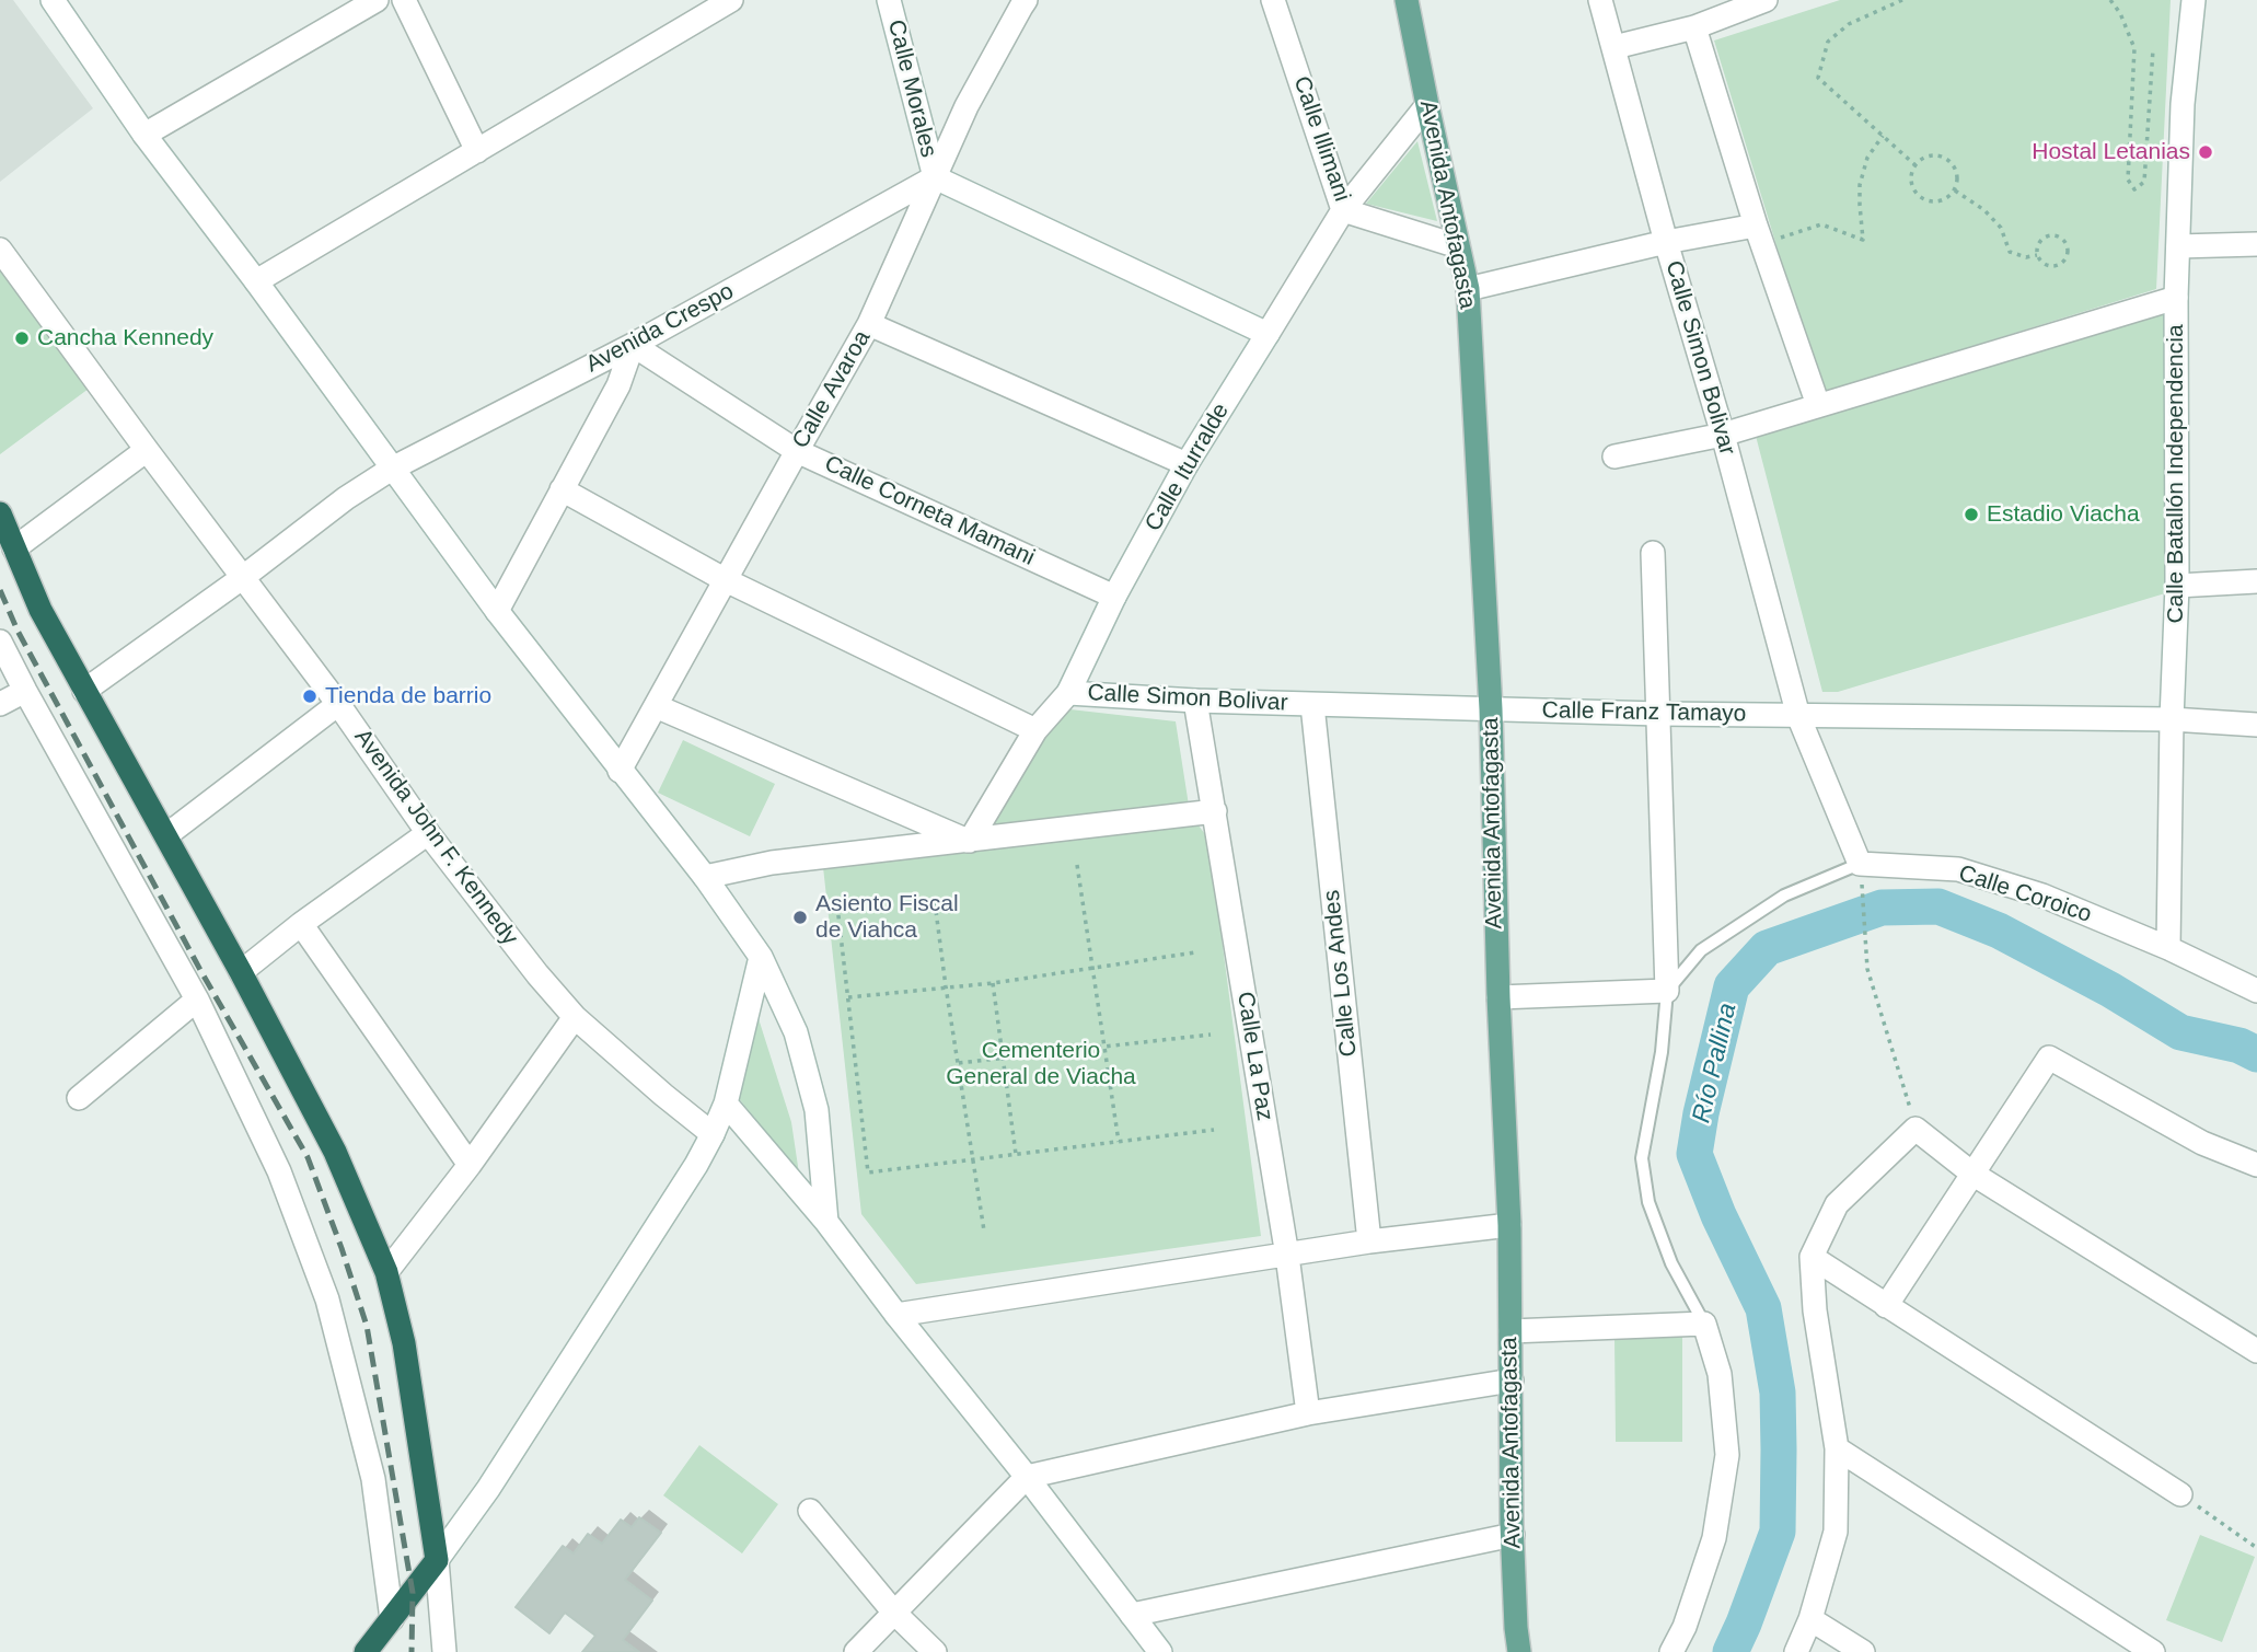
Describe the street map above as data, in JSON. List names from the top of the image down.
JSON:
{
  "streets": {
    "main road": ["Avenida Antofagasta"],
    "street": [
      "Calle Morales",
      "Calle Illimani",
      "Avenida Crespo",
      "Calle Simon Bolivar",
      "Calle Avaroa",
      "Calle Iturralde",
      "Calle Batallón Independencia",
      "Calle Corneta Mamani",
      "Calle Franz Tamayo",
      "Avenida John F. Kennedy",
      "Calle Coroico",
      "Calle Los Andes",
      "Calle La Paz"
    ]
  },
  "crossings": [
    ["Calle Morales", "Avenida Crespo"],
    ["Calle Morales", "Calle Avaroa"],
    ["Calle Illimani", "Avenida Antofagasta"],
    ["Calle Illimani", "Calle Iturralde"],
    ["Avenida Antofagasta", "Calle Simon Bolivar"],
    ["Avenida Antofagasta", "Calle Iturralde"],
    ["Avenida Antofagasta", "Calle Franz Tamayo"],
    ["Avenida Crespo", "Calle Avaroa"],
    ["Avenida Crespo", "Calle Corneta Mamani"],
    ["Avenida Crespo", "Avenida John F. Kennedy"],
    ["Calle Simon Bolivar", "Calle Iturralde"],
    ["Calle Simon Bolivar", "Calle Franz Tamayo"],
    ["Calle Simon Bolivar", "Calle Coroico"],
    ["Calle Simon Bolivar", "Calle Los Andes"],
    ["Calle Simon Bolivar", "Calle La Paz"],
    ["Calle Avaroa", "Calle Corneta Mamani"],
    ["Calle Iturralde", "Calle Corneta Mamani"],
    ["Calle Batallón Independencia", "Calle Coroico"]
  ],
  "water": ["Río Pallina"],
  "parks": ["Cementerio General de Viacha"],
  "places": [
    "Hostal Letanias",
    "Cancha Kennedy",
    "Estadio Viacha",
    "Tienda de barrio",
    "Asiento Fiscal de Viahca"
  ]
}
